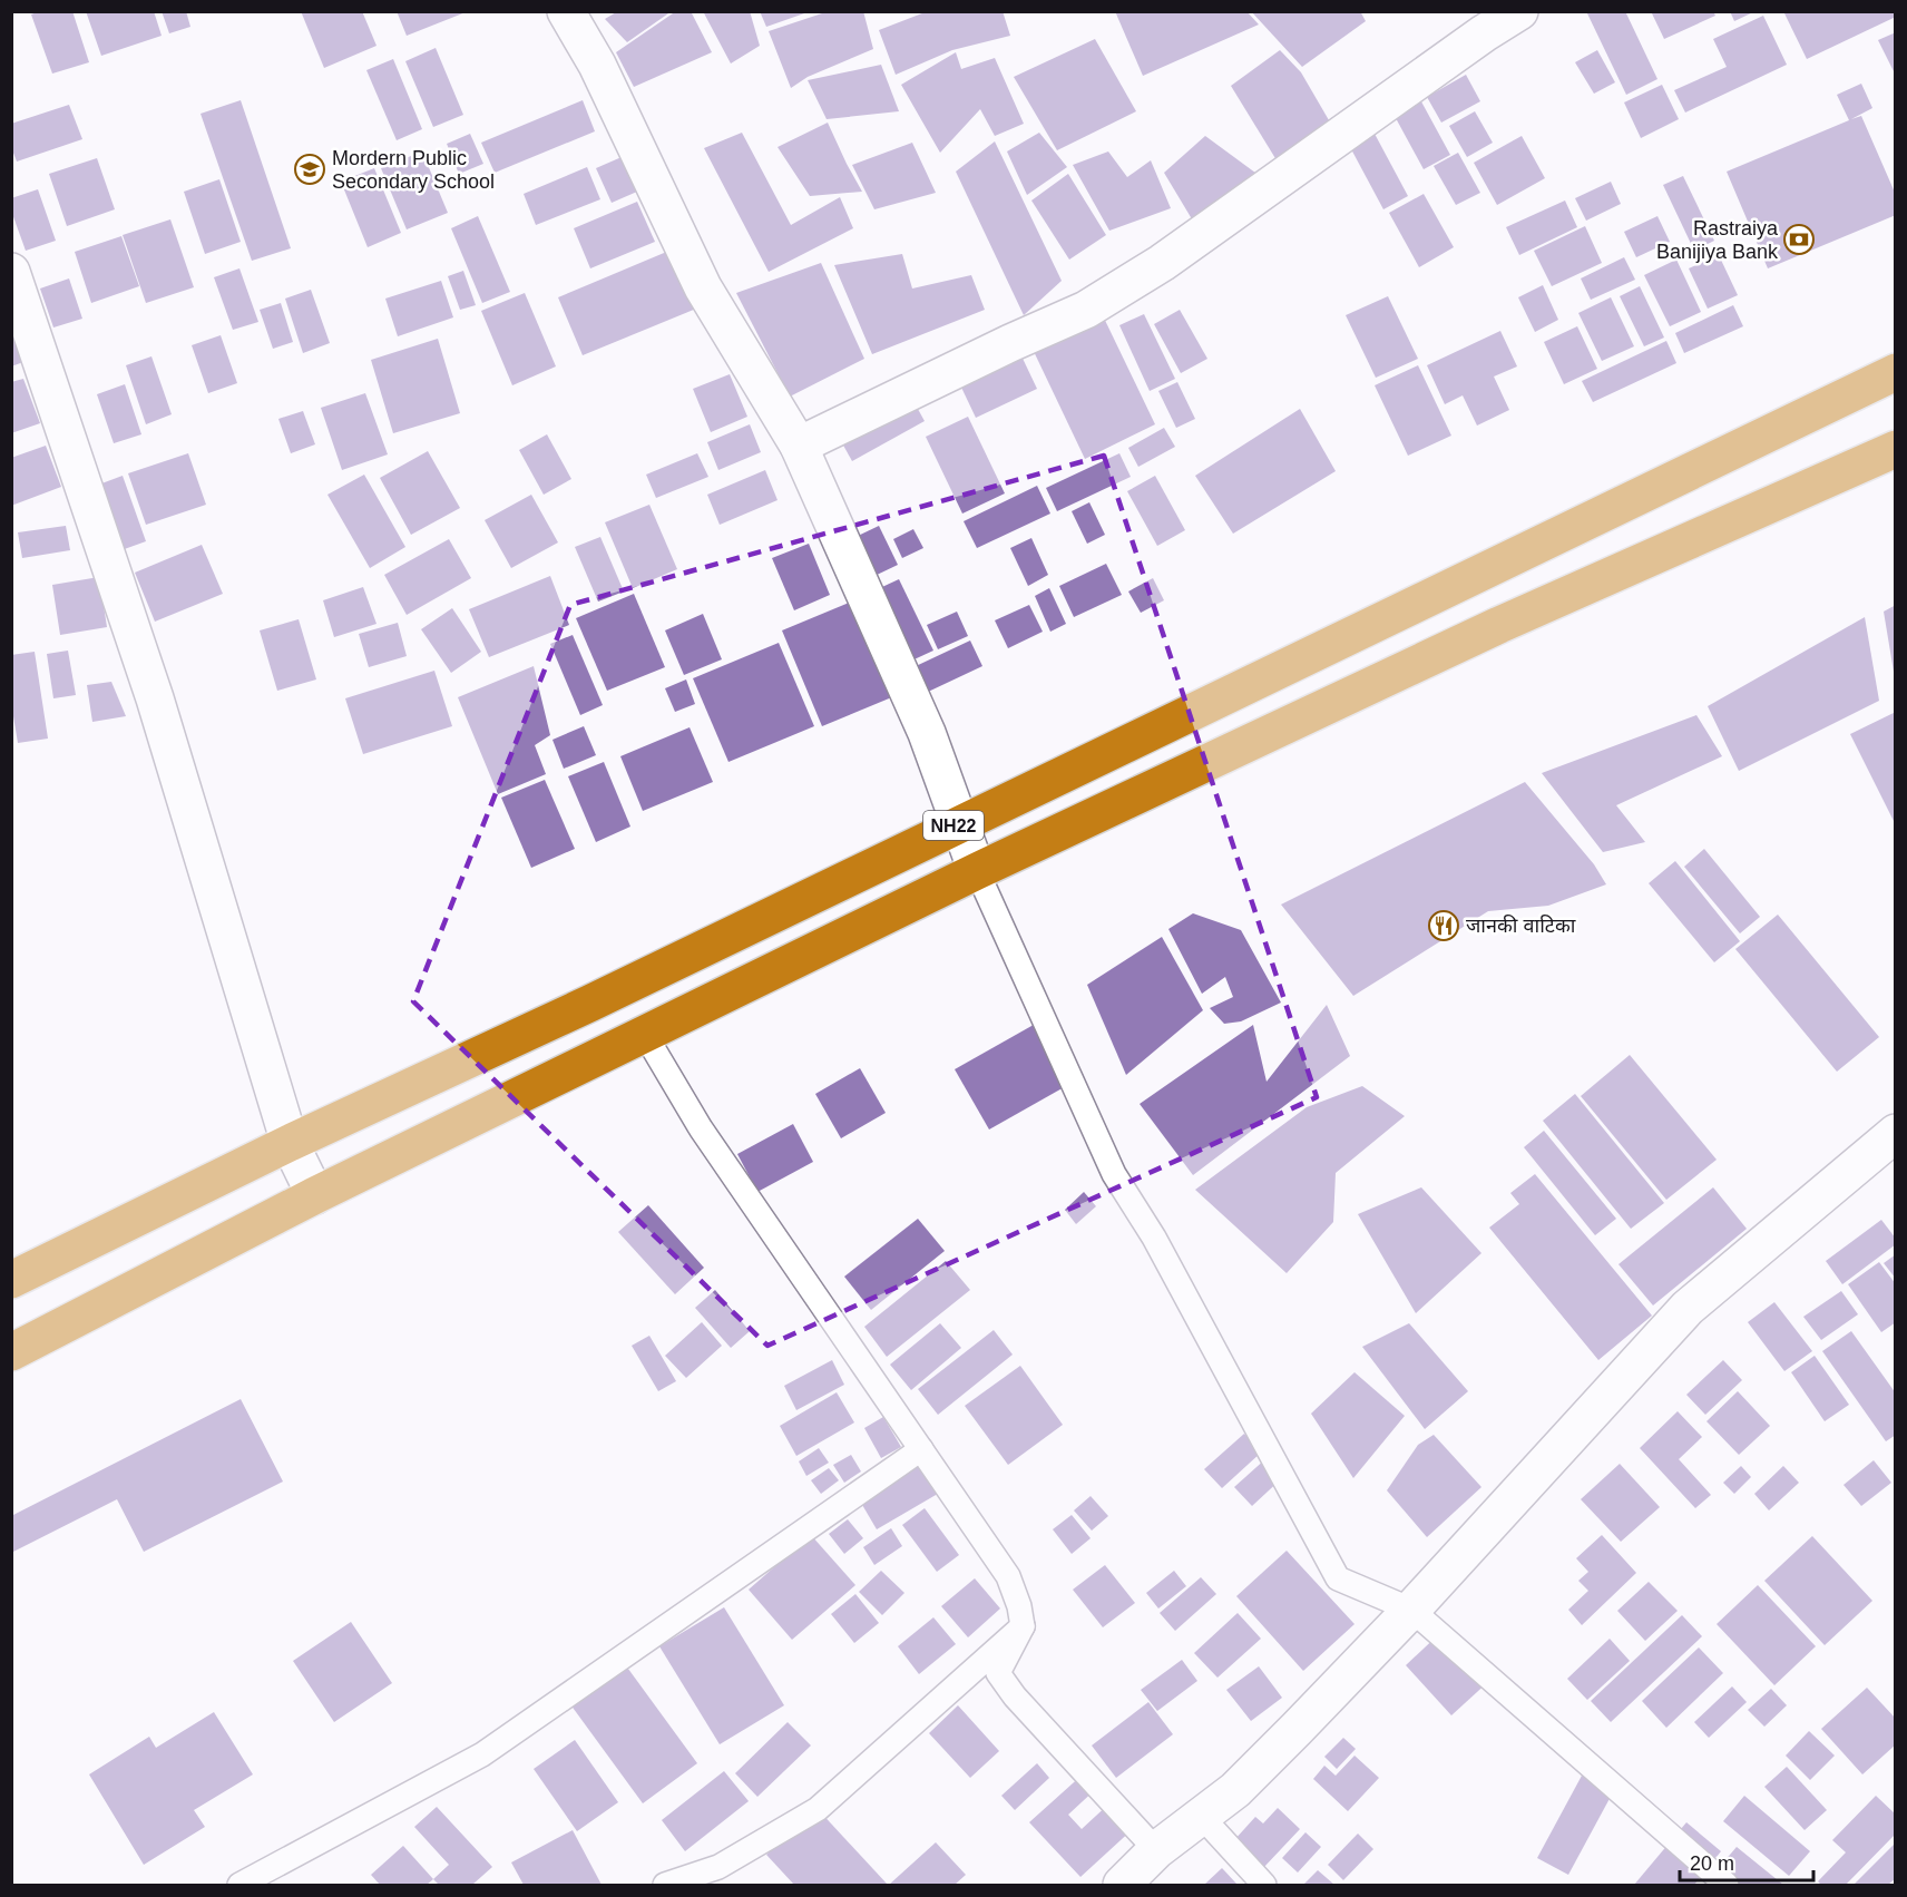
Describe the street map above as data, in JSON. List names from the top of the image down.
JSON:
{
  "streets": {
    "highway": ["NH22"]
  },
  "places": {
    "school or university": ["Mordern Public Secondary School"],
    "bank": ["Rastraiya Banijiya Bank"],
    "restaurant": ["जानकी वाटिका"]
  },
  "scale_bar": "20 m"
}
